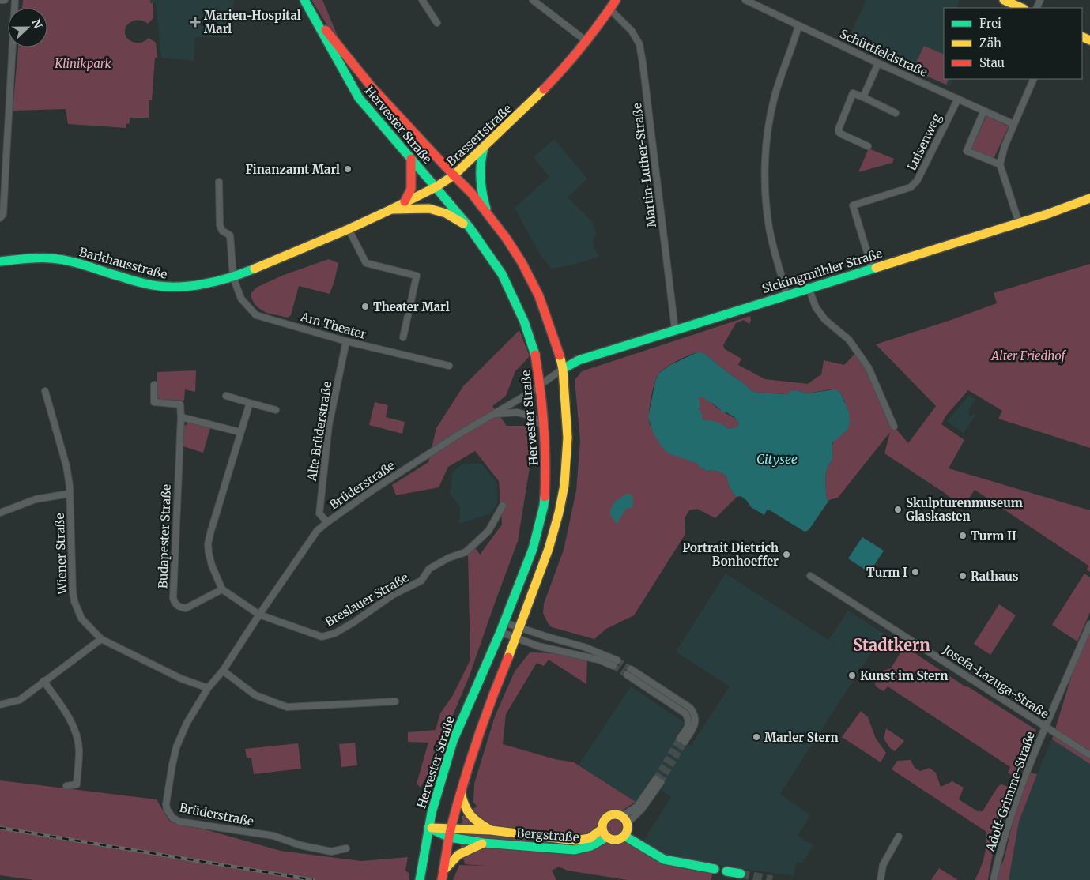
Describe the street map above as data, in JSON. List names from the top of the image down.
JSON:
{
  "streets": {
    "main road": [
      "Hervester Straße",
      "Brassertstraße",
      "Barkhausstraße",
      "Sickingmühler Straße",
      "Bergstraße"
    ],
    "street": [
      "Schüttfeldstraße",
      "Luisenweg",
      "Martin-Luther-Straße",
      "Am Theater",
      "Alte Brüderstraße",
      "Brüderstraße",
      "Budapester Straße",
      "Wiener Straße",
      "Breslauer Straße",
      "Josefa-Lazuga-Straße",
      "Adolf-Grimme-Straße"
    ]
  },
  "crossings": [
    ["Schüttfeldstraße", "Luisenweg"],
    ["Hervester Straße", "Brassertstraße"],
    ["Hervester Straße", "Sickingmühler Straße"],
    ["Hervester Straße", "Brüderstraße"],
    ["Hervester Straße", "Bergstraße"],
    ["Brassertstraße", "Martin-Luther-Straße"],
    ["Brassertstraße", "Barkhausstraße"],
    ["Brassertstraße", "Am Theater"],
    ["Luisenweg", "Sickingmühler Straße"],
    ["Martin-Luther-Straße", "Sickingmühler Straße"],
    ["Barkhausstraße", "Am Theater"],
    ["Sickingmühler Straße", "Brüderstraße"],
    ["Am Theater", "Alte Brüderstraße"],
    ["Alte Brüderstraße", "Brüderstraße"],
    ["Brüderstraße", "Wiener Straße"],
    ["Brüderstraße", "Breslauer Straße"],
    ["Josefa-Lazuga-Straße", "Adolf-Grimme-Straße"]
  ],
  "districts": ["Stadtkern"],
  "water": ["Citysee"],
  "parks": ["Klinikpark", "Alter Friedhof"],
  "places": {
    "health": ["Marien-Hospital Marl"],
    "other": [
      "Finanzamt Marl",
      "Theater Marl",
      "Skulpturenmuseum Glaskasten",
      "Turm II",
      "Portrait Dietrich Bonhoeffer",
      "Turm I",
      "Rathaus",
      "Kunst im Stern",
      "Marler Stern"
    ]
  },
  "legend": ["Frei", "Zäh", "Stau"],
  "north": "right"
}
